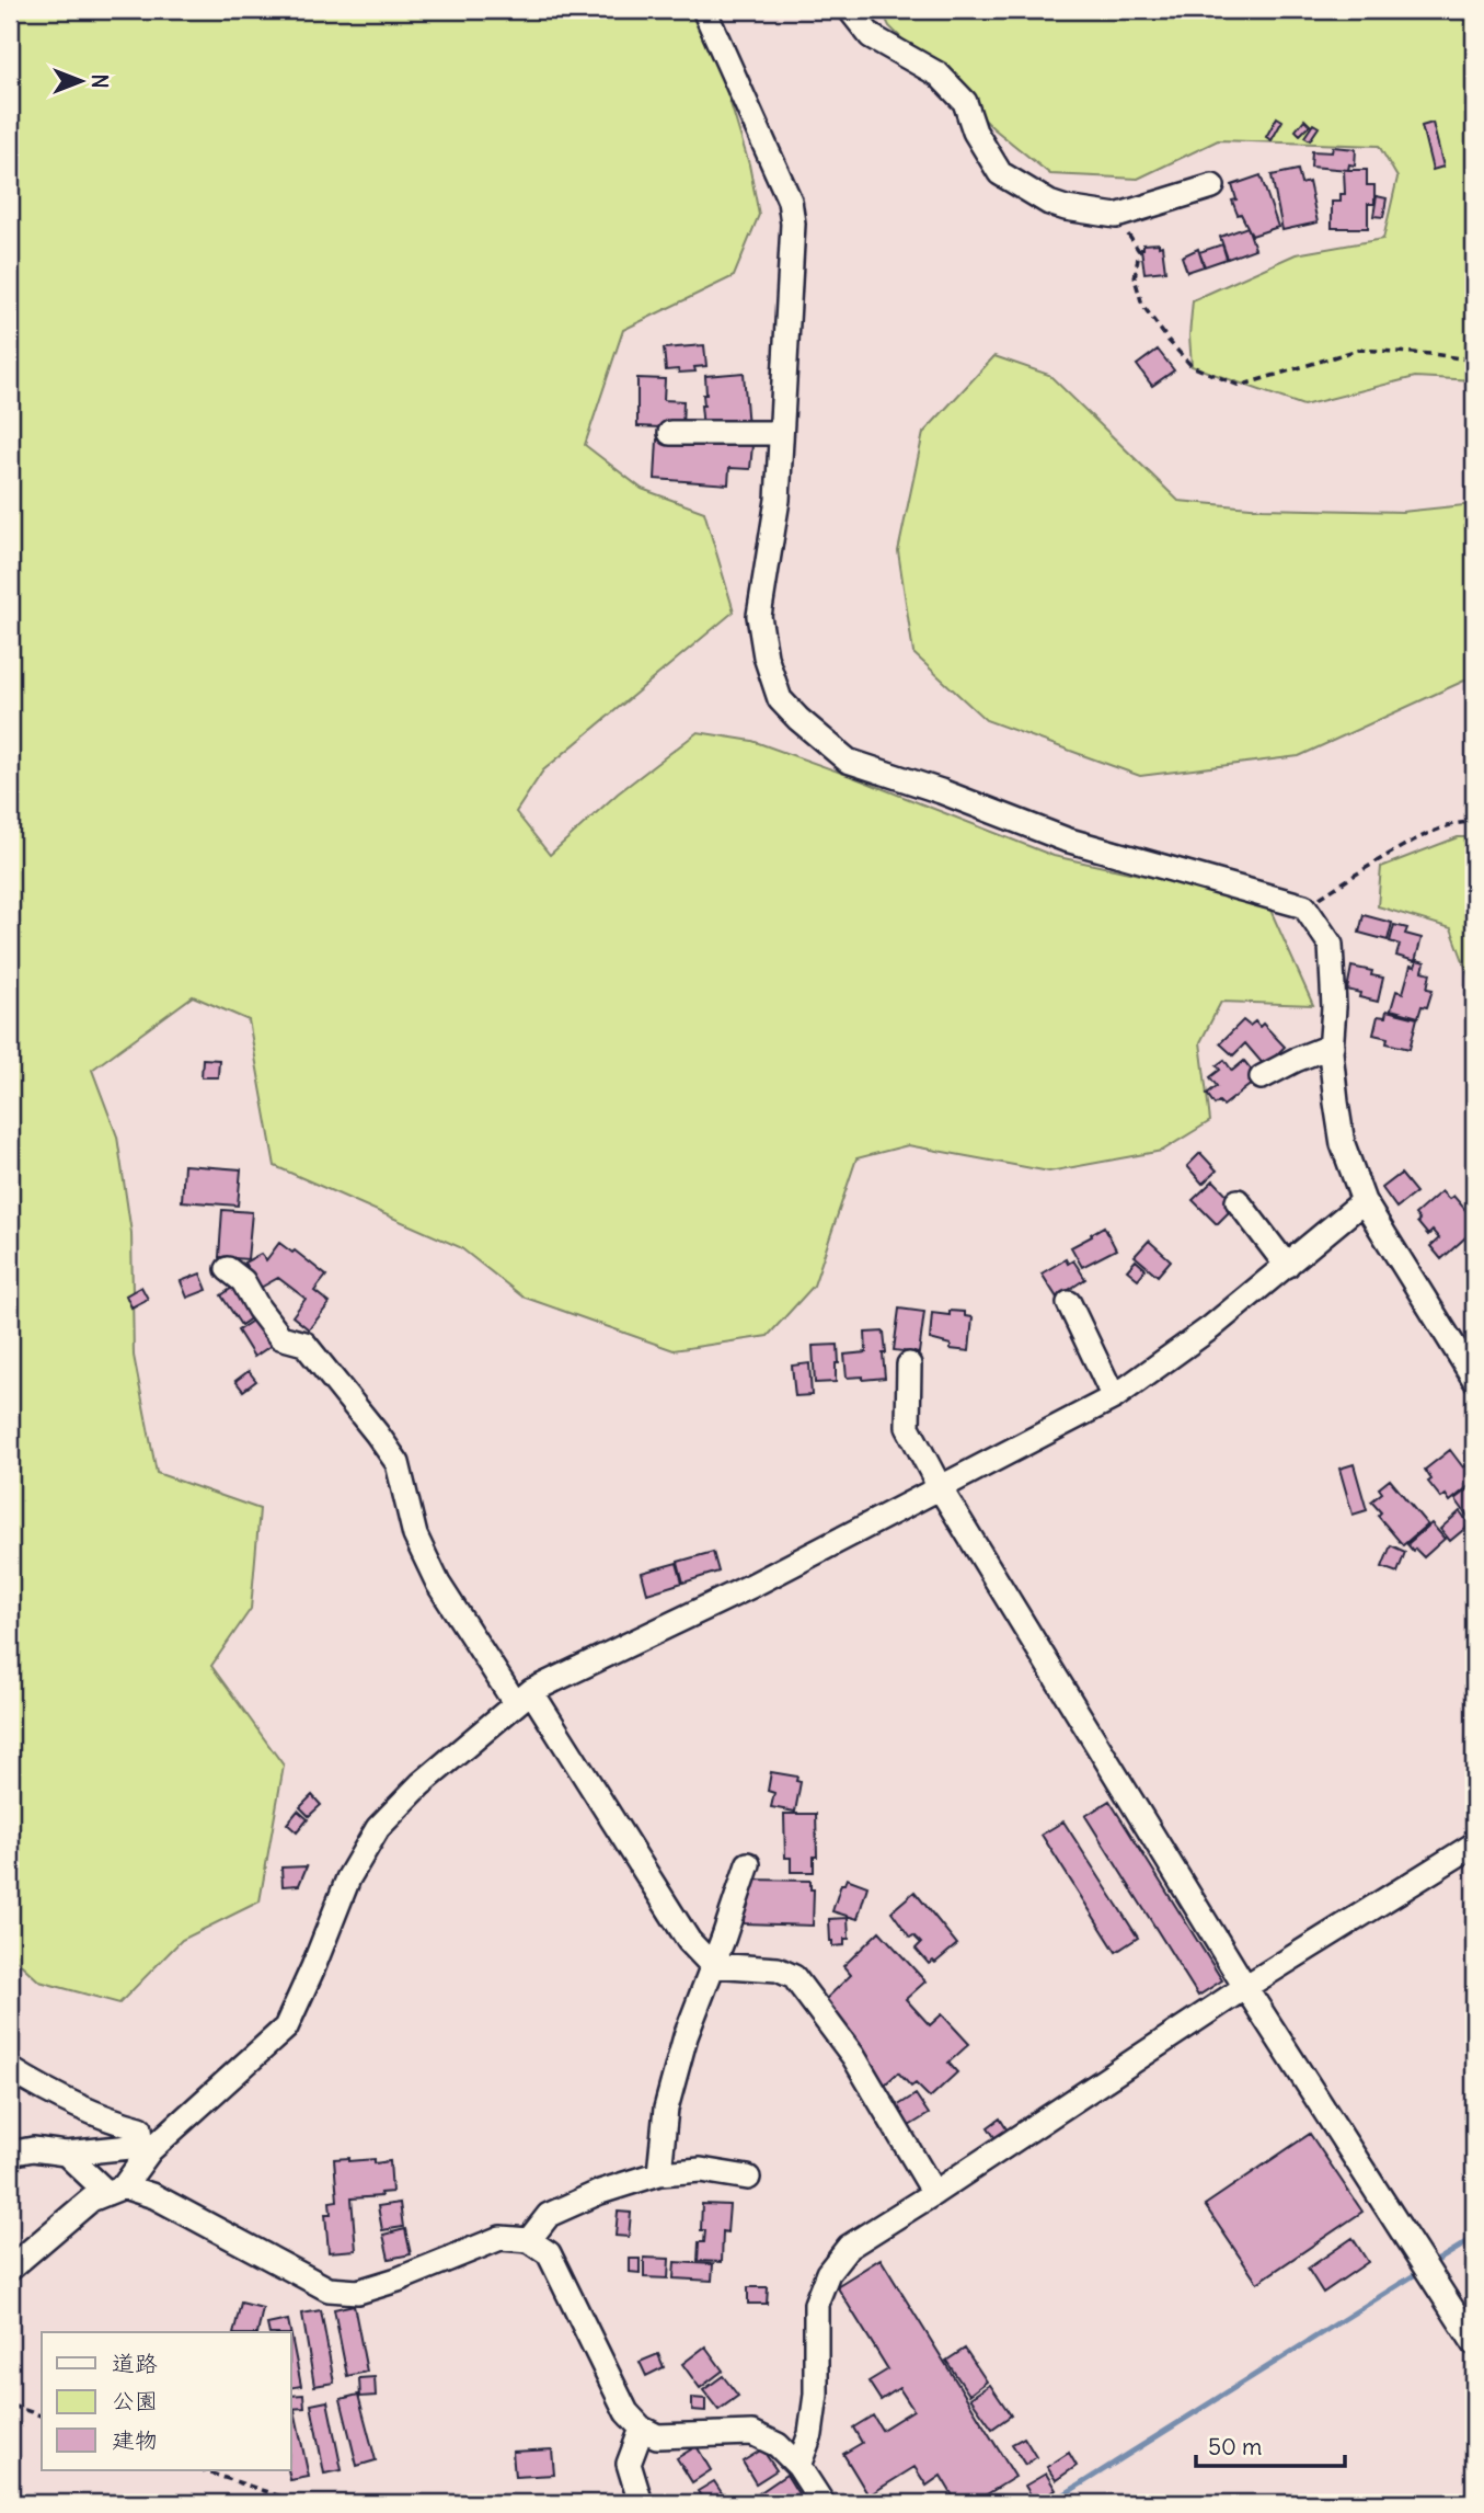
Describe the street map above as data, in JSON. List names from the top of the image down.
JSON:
{
  "legend": ["道路", "公園", "建物"],
  "scale_bar": "50 m",
  "north": "right"
}
